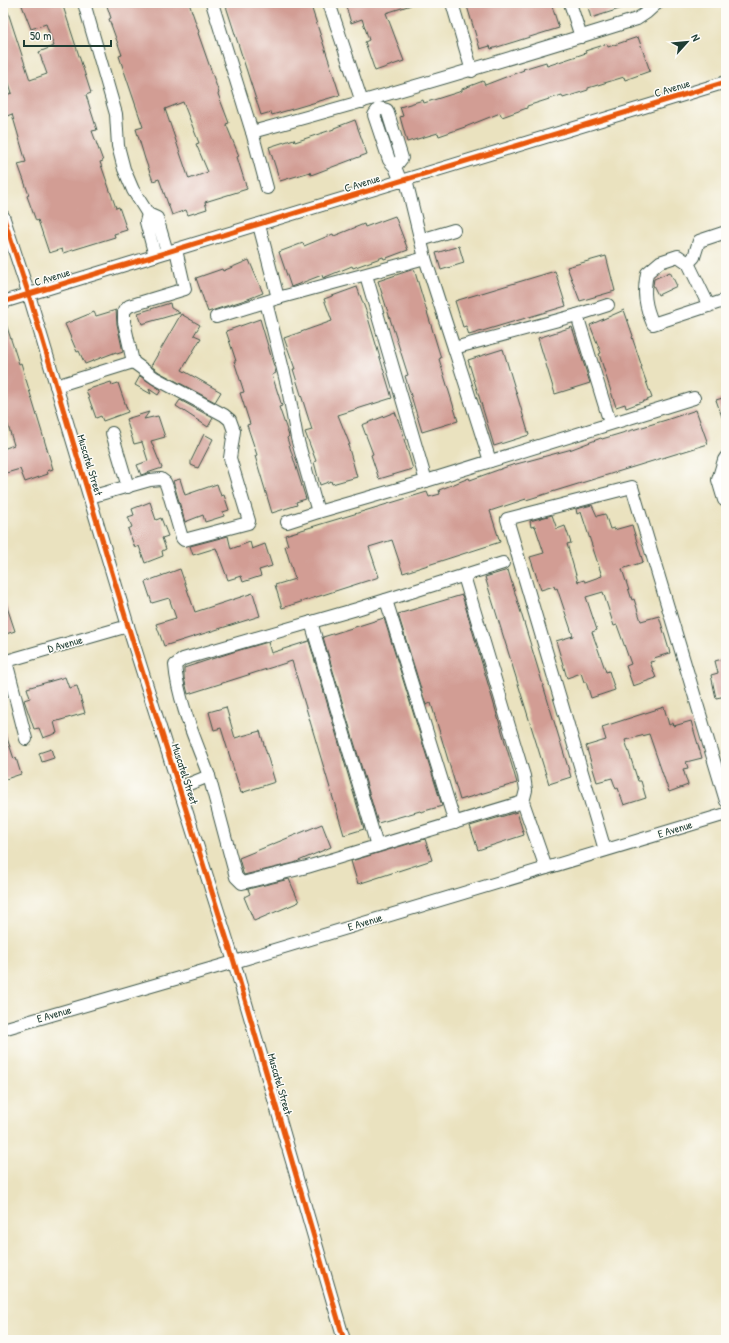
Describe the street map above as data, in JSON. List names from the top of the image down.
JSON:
{
  "streets": {
    "street": [
      "C Avenue",
      "Muscatel Street",
      "D Avenue",
      "E Avenue"
    ]
  },
  "crossings": [
    ["C Avenue", "Muscatel Street"],
    ["Muscatel Street", "D Avenue"],
    ["Muscatel Street", "E Avenue"]
  ],
  "scale_bar": "50 m",
  "north": "top right"
}
